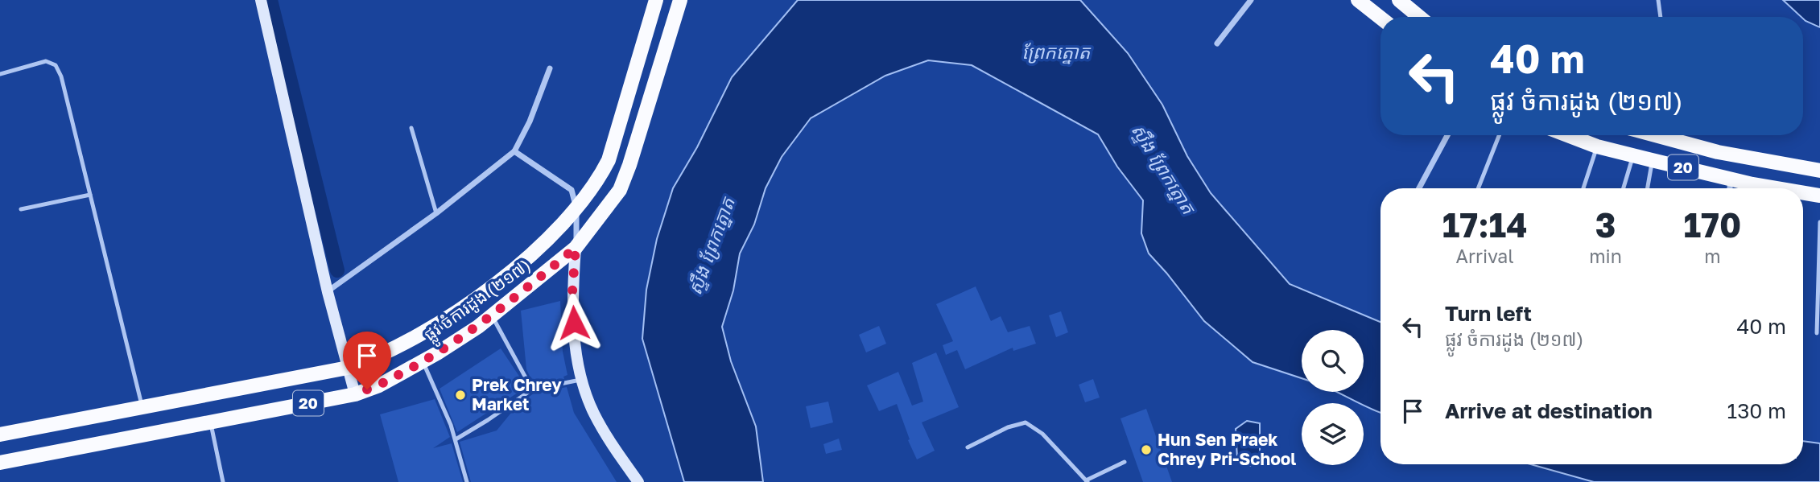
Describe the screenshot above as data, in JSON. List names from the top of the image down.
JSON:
{
  "streets": {
    "main road": ["20", "ផ្លូវ ចំការដូង (២១៧)"]
  },
  "water": ["ព្រែកត្នោត", "ស្ទឹង ព្រែកត្នោត"],
  "places": ["Prek Chrey Market", "Hun Sen Praek Chrey Pri-School"],
  "page": {
    "turn": ["40 m", "ផ្លូវ ចំការដូង (២១៧)"],
    "eta": [
      "17:14",
      "Arrival",
      "3",
      "min",
      "170",
      "m"
    ],
    "list": [
      {
        "name": "Turn left",
        "note": "ផ្លូវ ចំការដូង (២១៧)",
        "value": "40 m"
      },
      {
        "name": "Arrive at destination",
        "value": "130 m"
      }
    ]
  }
}
